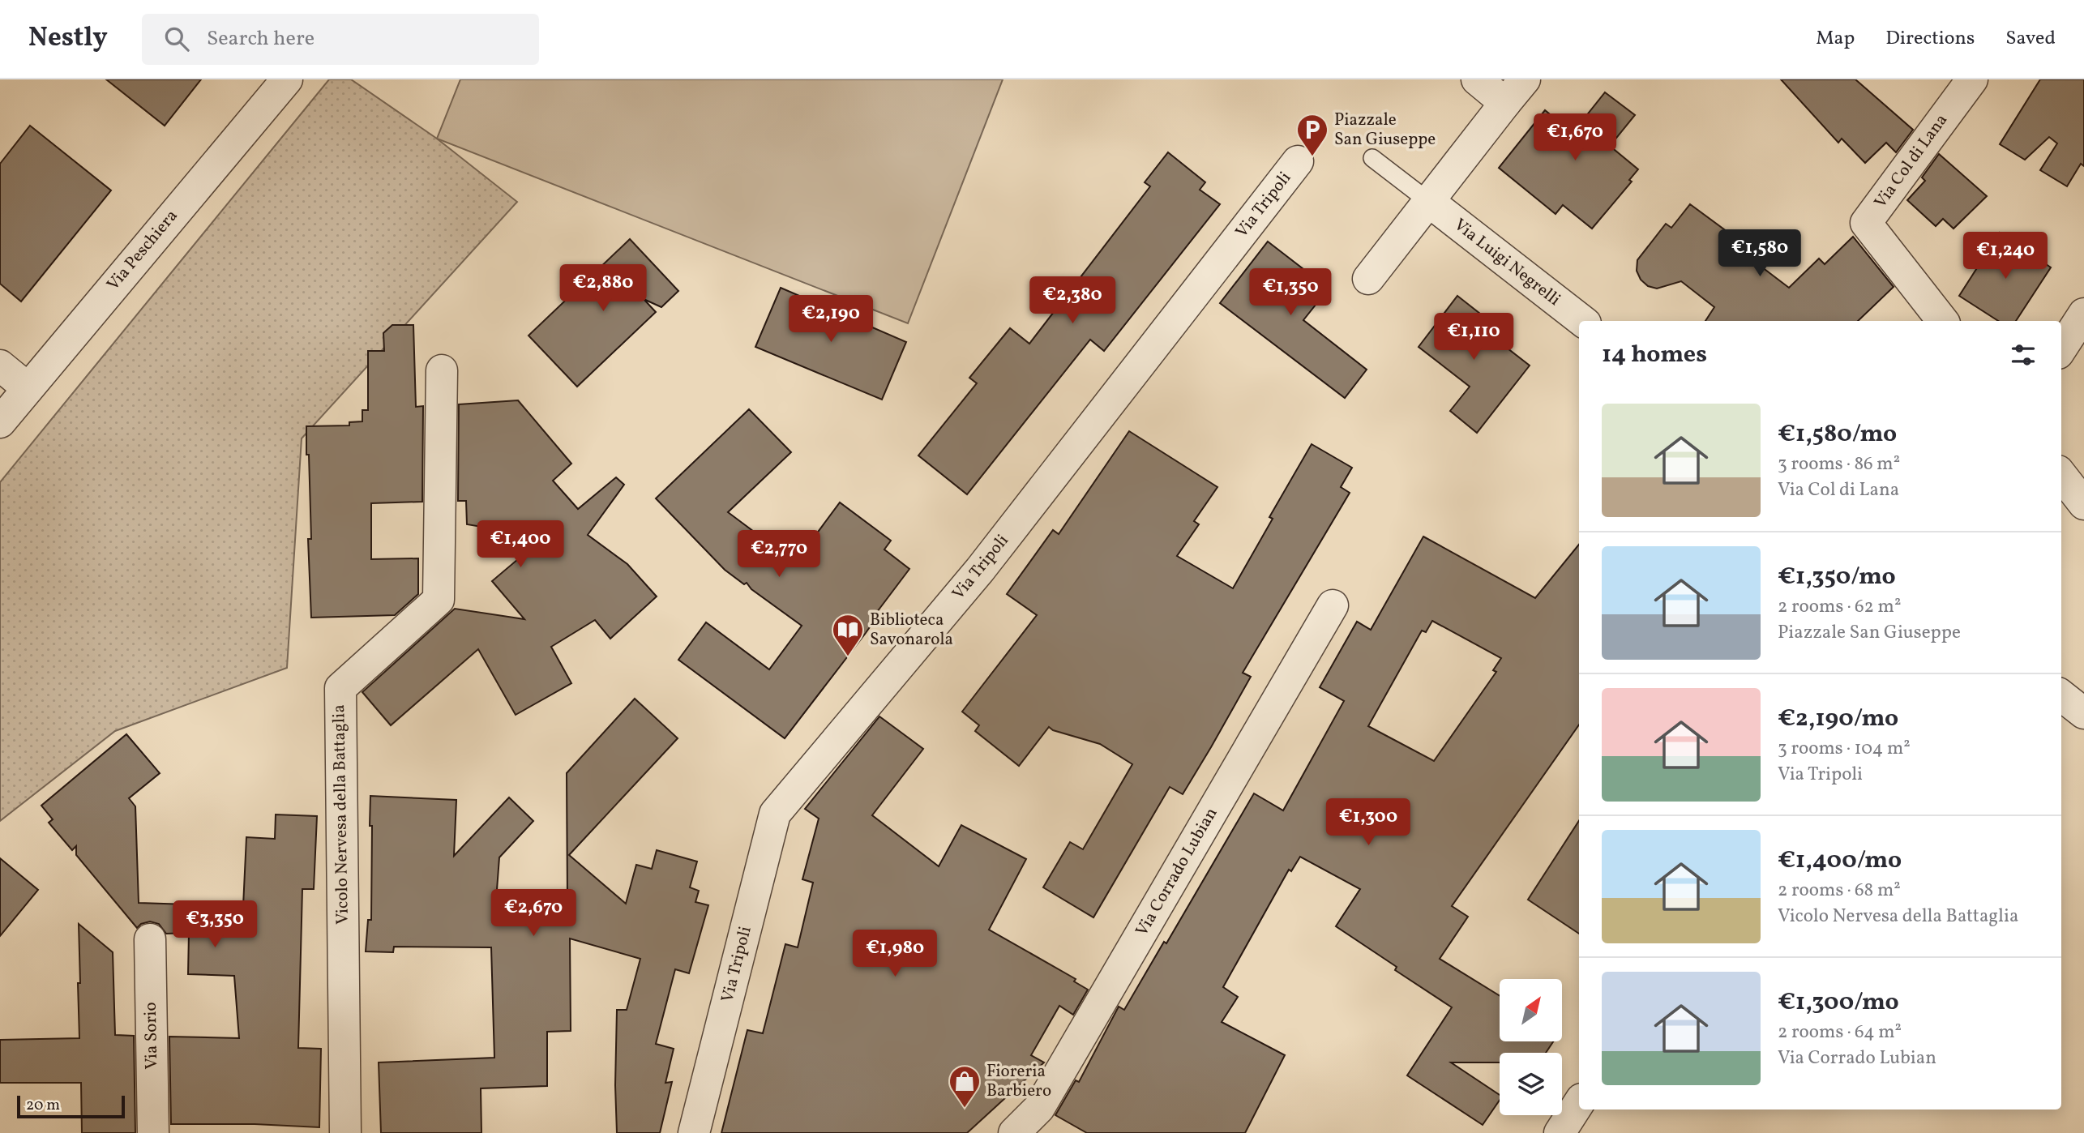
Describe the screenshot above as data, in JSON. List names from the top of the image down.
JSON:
{
  "streets": {
    "street": [
      "Via Col di Lana",
      "Via Tripoli",
      "Via Peschiera",
      "Via Luigi Negrelli",
      "Vicolo Nervesa della Battaglia",
      "Via Corrado Lubian",
      "Via Sorio"
    ]
  },
  "places": {
    "parking": ["Piazzale San Giuseppe"],
    "library": ["Biblioteca Savonarola"],
    "shop": ["Fioreria Barbiero"]
  },
  "scale_bar": "20 m",
  "north": "top right",
  "page": {
    "header": "Nestly",
    "search": "Search here",
    "nav": ["Map", "Directions", "Saved"],
    "price": [
      "€1,670",
      "€1,580",
      "€1,240",
      "€2,880",
      "€1,350",
      "€2,380",
      "€2,190",
      "€1,110",
      "€1,400",
      "€2,770",
      "€1,300",
      "€2,670",
      "€3,350",
      "€1,980"
    ],
    "heading": "14 homes",
    "list": [
      {
        "name": "€1,580/mo",
        "note": "3 rooms · 86 m² · Via Col di Lana"
      },
      {
        "name": "€1,350/mo",
        "note": "2 rooms · 62 m² · Piazzale San Giuseppe"
      },
      {
        "name": "€2,190/mo",
        "note": "3 rooms · 104 m² · Via Tripoli"
      },
      {
        "name": "€1,400/mo",
        "note": "2 rooms · 68 m² · Vicolo Nervesa della Battaglia"
      },
      {
        "name": "€1,300/mo",
        "note": "2 rooms · 64 m² · Via Corrado Lubian"
      }
    ],
    "scale": "20 m"
  }
}
